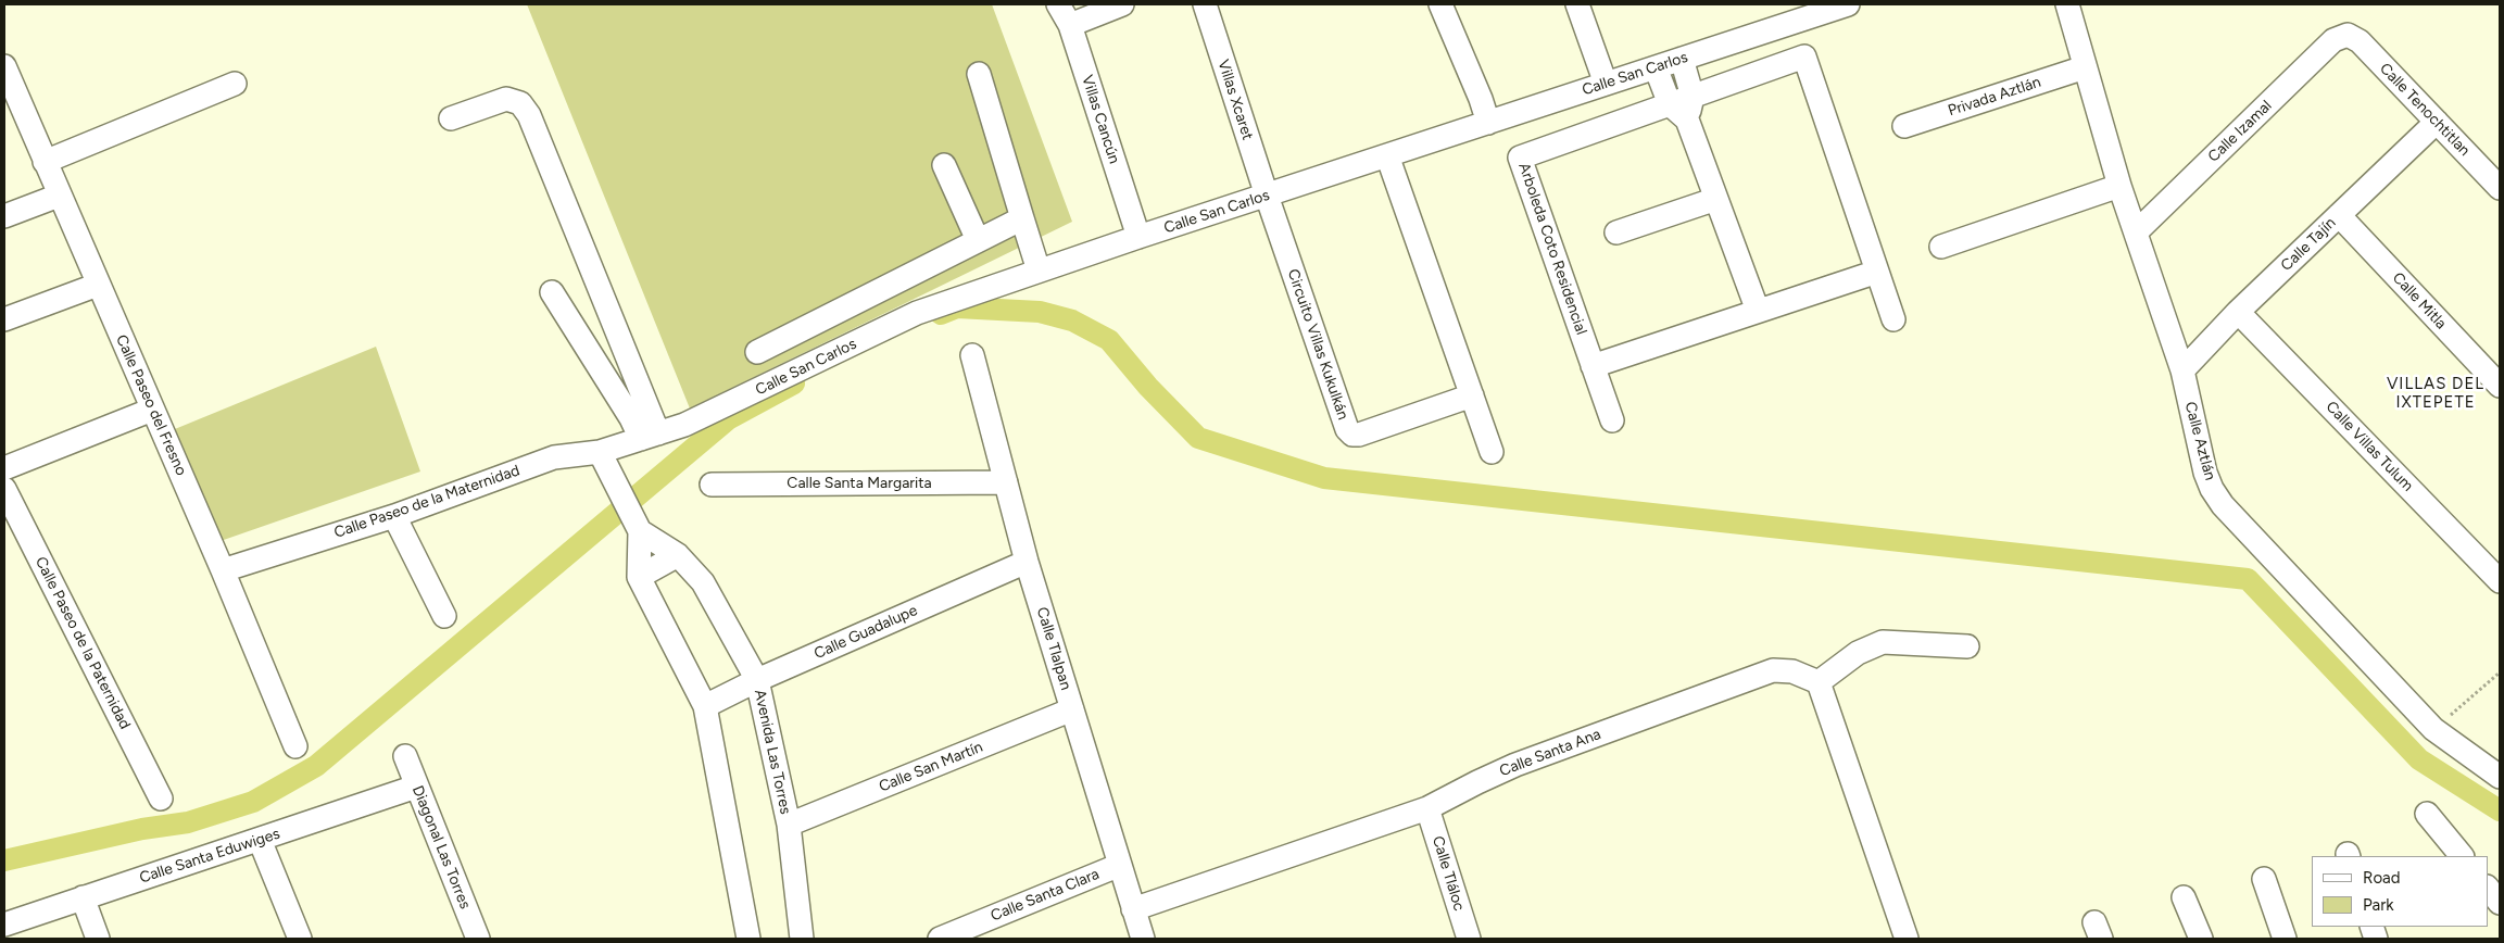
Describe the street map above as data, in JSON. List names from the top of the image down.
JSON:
{
  "streets": {
    "street": [
      "Calle San Carlos",
      "Privada Aztlán",
      "Villas Xcaret",
      "Calle Tenochtitlan",
      "Villas Cancún",
      "Calle Izamal",
      "Calle Tajín",
      "Arboleda Coto Residencial",
      "Calle Mitla",
      "Circuito Villas Kukulkán",
      "Calle Paseo del Fresno",
      "Calle Aztlán",
      "Calle Villas Tulum",
      "Calle Santa Margarita",
      "Calle Paseo de la Maternidad",
      "Calle Guadalupe",
      "Calle Paseo de la Paternidad",
      "Calle Tlalpan",
      "Avenida Las Torres",
      "Calle Santa Ana",
      "Calle San Martín",
      "Diagonal Las Torres",
      "Calle Santa Eduwiges",
      "Calle Tláloc",
      "Calle Santa Clara"
    ]
  },
  "crossings": [
    ["Calle San Carlos", "Villas Xcaret"],
    ["Calle San Carlos", "Villas Cancún"],
    ["Calle San Carlos", "Circuito Villas Kukulkán"],
    ["Calle San Carlos", "Calle Paseo de la Maternidad"],
    ["Privada Aztlán", "Calle Aztlán"],
    ["Villas Xcaret", "Circuito Villas Kukulkán"],
    ["Calle Tenochtitlan", "Calle Izamal"],
    ["Calle Tenochtitlan", "Calle Tajín"],
    ["Calle Izamal", "Calle Aztlán"],
    ["Calle Tajín", "Calle Mitla"],
    ["Calle Tajín", "Calle Aztlán"],
    ["Calle Tajín", "Calle Villas Tulum"],
    ["Calle Paseo del Fresno", "Calle Paseo de la Maternidad"],
    ["Calle Santa Margarita", "Calle Tlalpan"],
    ["Calle Guadalupe", "Calle Tlalpan"],
    ["Calle Guadalupe", "Avenida Las Torres"],
    ["Calle Tlalpan", "Calle Santa Ana"],
    ["Calle Tlalpan", "Calle San Martín"],
    ["Calle Tlalpan", "Calle Santa Clara"],
    ["Avenida Las Torres", "Calle San Martín"],
    ["Calle Santa Ana", "Calle Tláloc"],
    ["Diagonal Las Torres", "Calle Santa Eduwiges"]
  ],
  "districts": ["VILLAS DEL IXTEPETE"],
  "legend": ["Road", "Park"]
}
